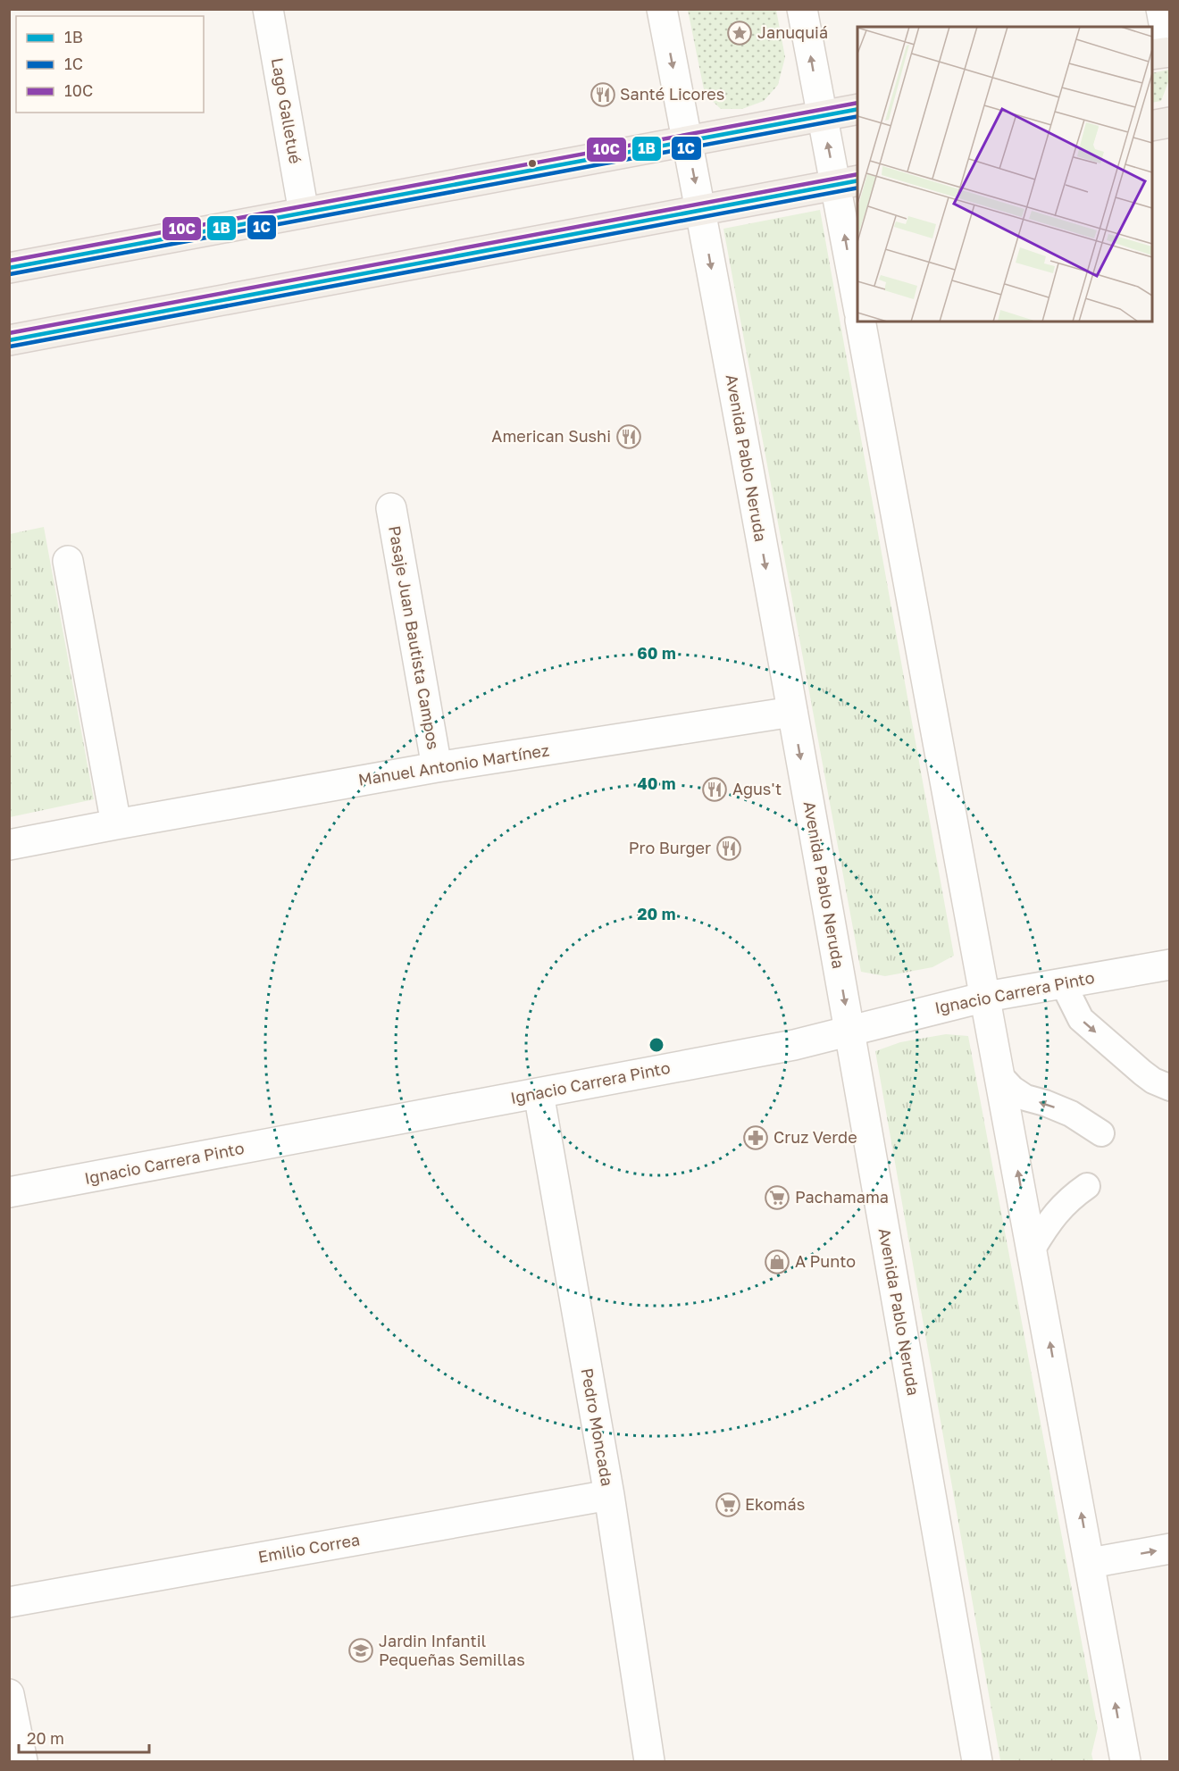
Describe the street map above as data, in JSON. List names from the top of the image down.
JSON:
{
  "streets": {
    "street": [
      "Lago Galletué",
      "Avenida Pablo Neruda",
      "Pasaje Juan Bautista Campos",
      "Manuel Antonio Martínez",
      "Ignacio Carrera Pinto",
      "Pedro Moncada",
      "Emilio Correa"
    ]
  },
  "crossings": [
    ["Avenida Pablo Neruda", "Manuel Antonio Martínez"],
    ["Avenida Pablo Neruda", "Ignacio Carrera Pinto"],
    ["Pasaje Juan Bautista Campos", "Manuel Antonio Martínez"],
    ["Ignacio Carrera Pinto", "Pedro Moncada"],
    ["Pedro Moncada", "Emilio Correa"]
  ],
  "places": {
    "place": ["Januquiá"],
    "restaurant": [
      "Santé Licores",
      "American Sushi",
      "Agus't",
      "Pro Burger"
    ],
    "pharmacy": ["Cruz Verde"],
    "supermarket": ["Pachamama", "Ekomás"],
    "shop": ["A Punto"],
    "school or university": ["Jardin Infantil Pequeñas Semillas"]
  },
  "lines": ["transit line 10C", "transit line 1B", "transit line 1C"],
  "legend": ["1B", "1C", "10C"],
  "scale_bar": "20 m",
  "rings": ["60 m", "40 m", "20 m"]
}
